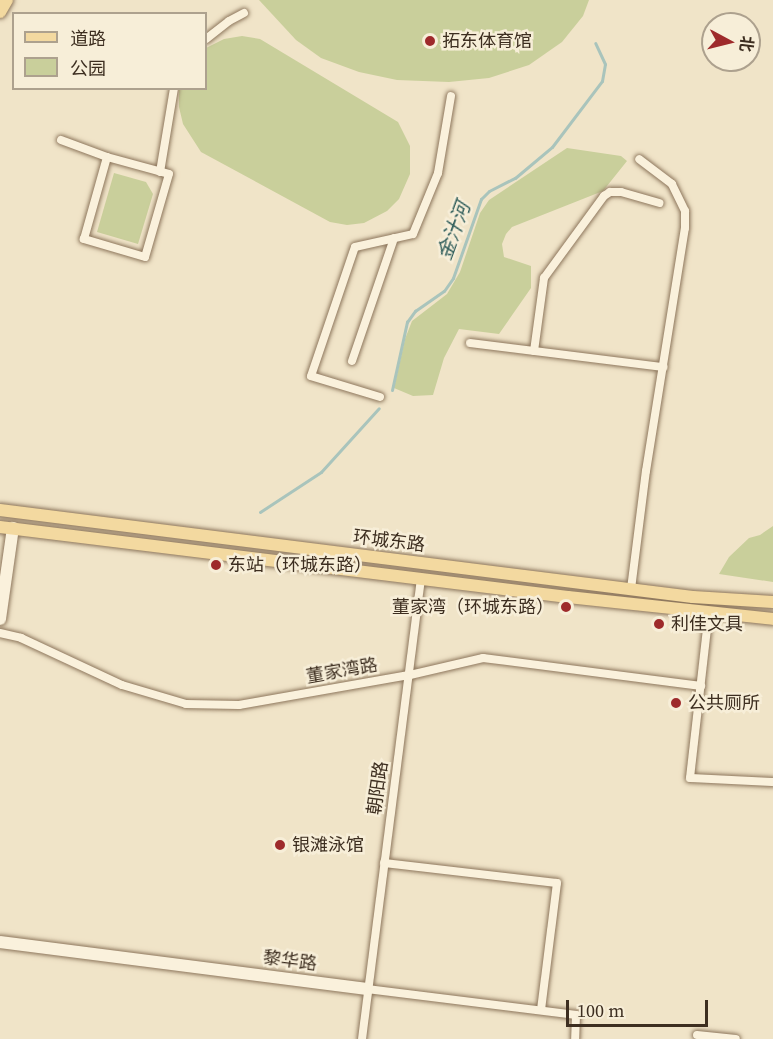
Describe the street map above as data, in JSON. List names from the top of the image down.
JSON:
{
  "streets": {
    "main road": ["环城东路"],
    "street": ["董家湾路", "朝阳路", "黎华路"]
  },
  "crossings": [
    ["环城东路", "朝阳路"],
    ["董家湾路", "朝阳路"],
    ["朝阳路", "黎华路"]
  ],
  "water": ["金汁河"],
  "places": [
    "拓东体育馆",
    "东站（环城东路）",
    "董家湾（环城东路）",
    "利佳文具",
    "公共厕所",
    "银滩泳馆"
  ],
  "legend": ["道路", "公园"],
  "scale_bar": "100 m",
  "north": "right"
}
